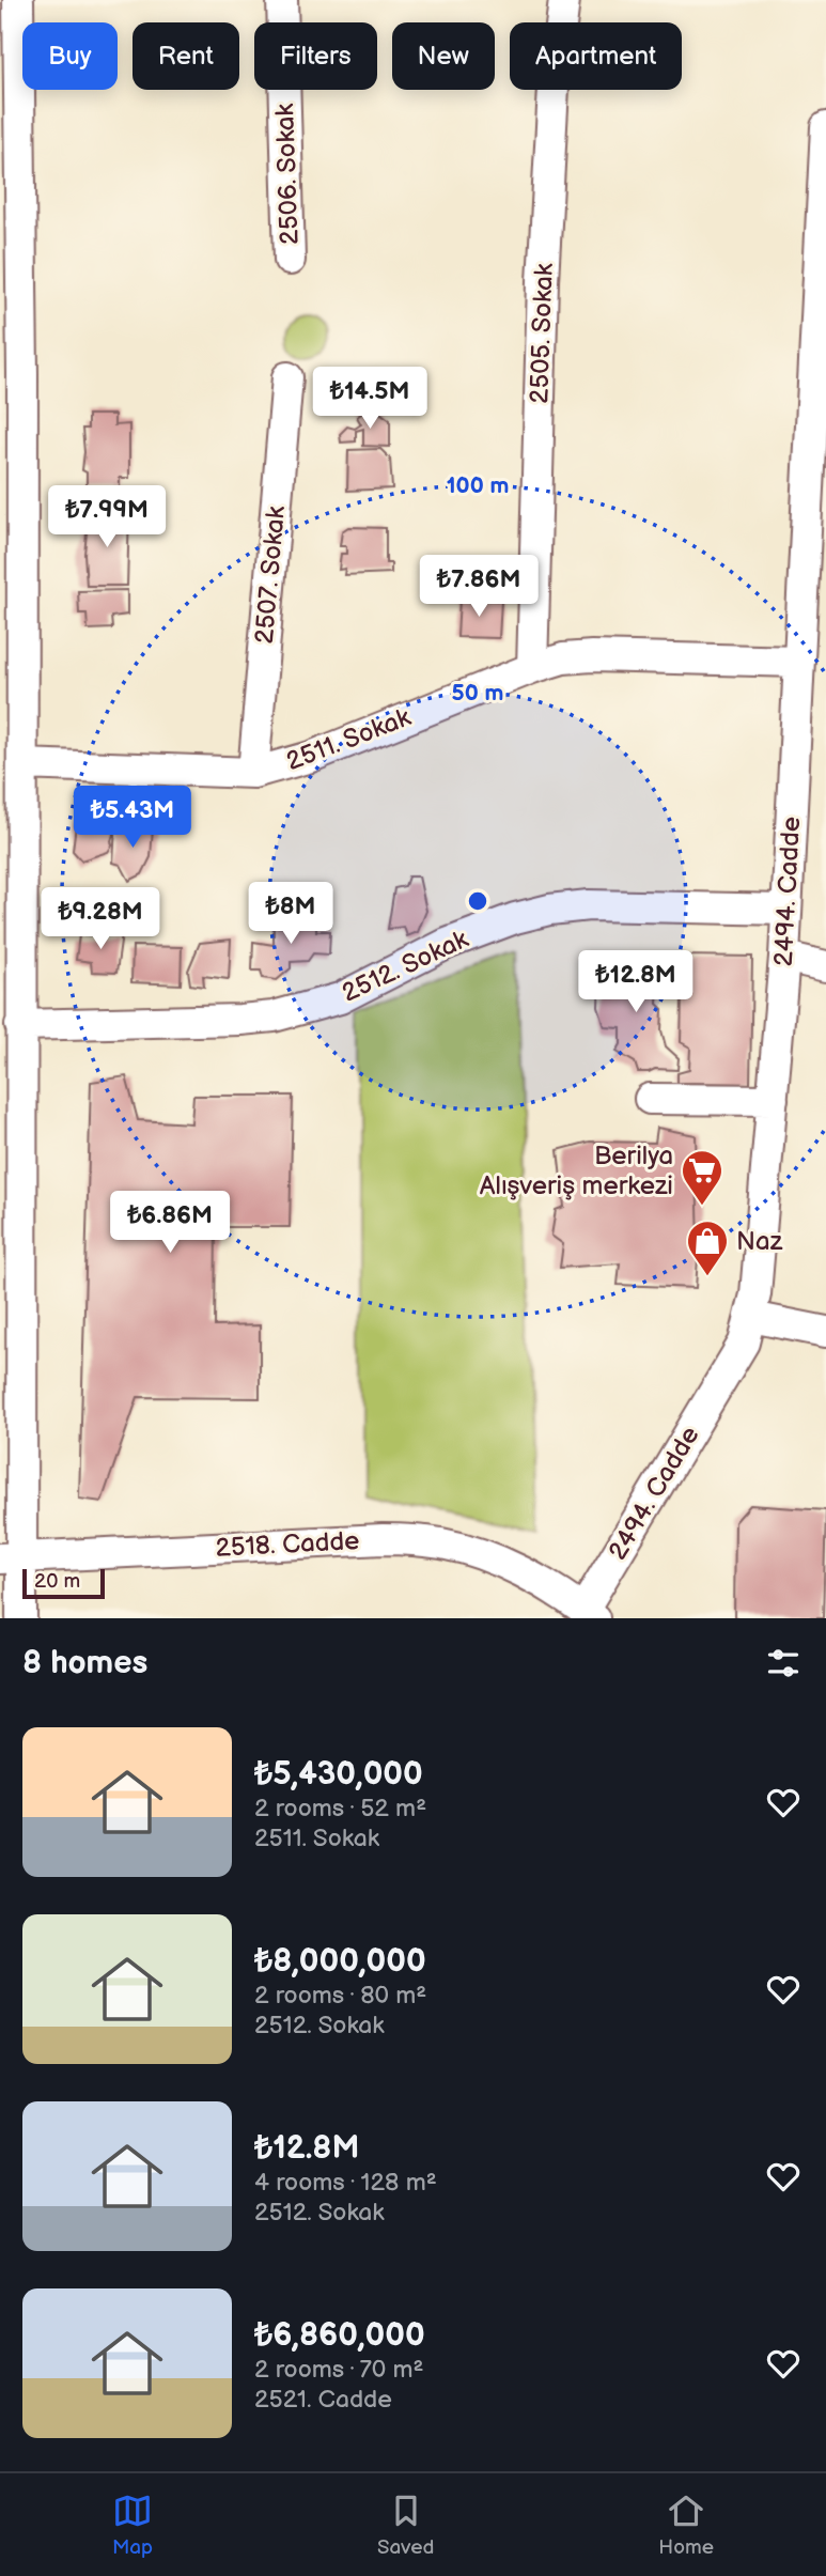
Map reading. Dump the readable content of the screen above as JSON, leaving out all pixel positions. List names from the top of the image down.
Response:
{
  "streets": {
    "street": [
      "2506. Sokak",
      "2505. Sokak",
      "2507. Sokak",
      "2511. Sokak",
      "2494. Cadde",
      "2512. Sokak",
      "2518. Cadde"
    ]
  },
  "crossings": [
    ["2505. Sokak", "2511. Sokak"],
    ["2507. Sokak", "2511. Sokak"],
    ["2511. Sokak", "2494. Cadde"],
    ["2494. Cadde", "2512. Sokak"],
    ["2494. Cadde", "2518. Cadde"]
  ],
  "places": {
    "supermarket": ["Berilya Alışveriş merkezi"],
    "shop": ["Naz"]
  },
  "scale_bar": "20 m",
  "page": {
    "chip": [
      "Buy",
      "Rent",
      "Filters",
      "New",
      "Apartment"
    ],
    "price": [
      "₺14.5M",
      "₺7.99M",
      "₺7.86M",
      "₺5.43M",
      "₺8M",
      "₺9.28M",
      "₺12.8M",
      "₺6.86M"
    ],
    "scale": "20 m",
    "heading": "8 homes",
    "list": [
      {
        "name": "₺5,430,000",
        "note": "2 rooms · 52 m² · 2511. Sokak"
      },
      {
        "name": "₺8,000,000",
        "note": "2 rooms · 80 m² · 2512. Sokak"
      },
      {
        "name": "₺12.8M",
        "note": "4 rooms · 128 m² · 2512. Sokak"
      },
      {
        "name": "₺6,860,000",
        "note": "2 rooms · 70 m² · 2521. Cadde"
      }
    ],
    "tabs": ["Map", "Saved", "Home"]
  },
  "rings": ["100 m", "50 m"]
}
